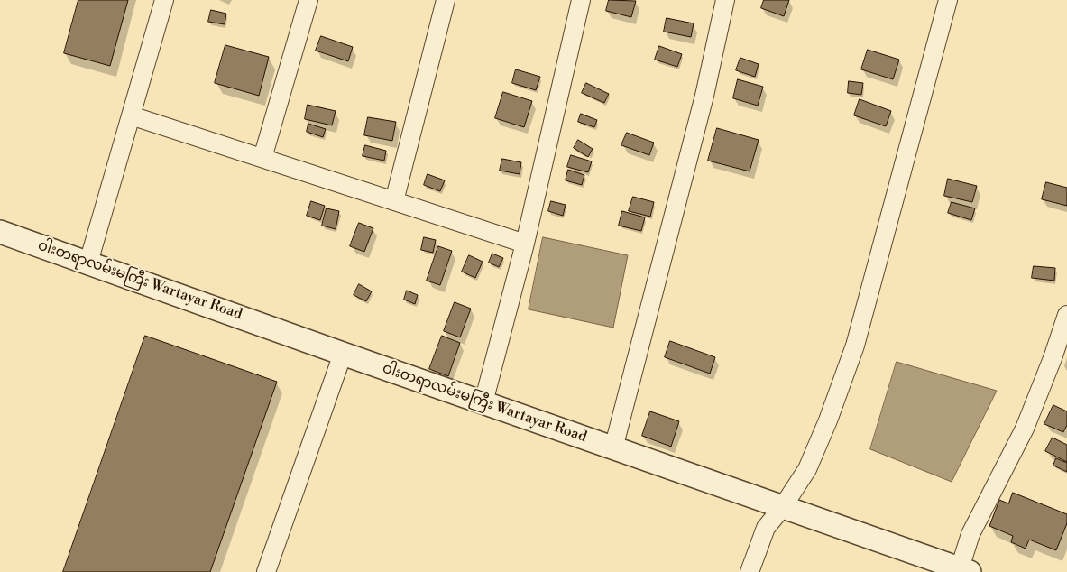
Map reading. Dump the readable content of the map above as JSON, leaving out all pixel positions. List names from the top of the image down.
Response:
{
  "streets": {
    "street": ["ဝါးတရာလမ်းမကြီး Wartayar Road"]
  }
}
